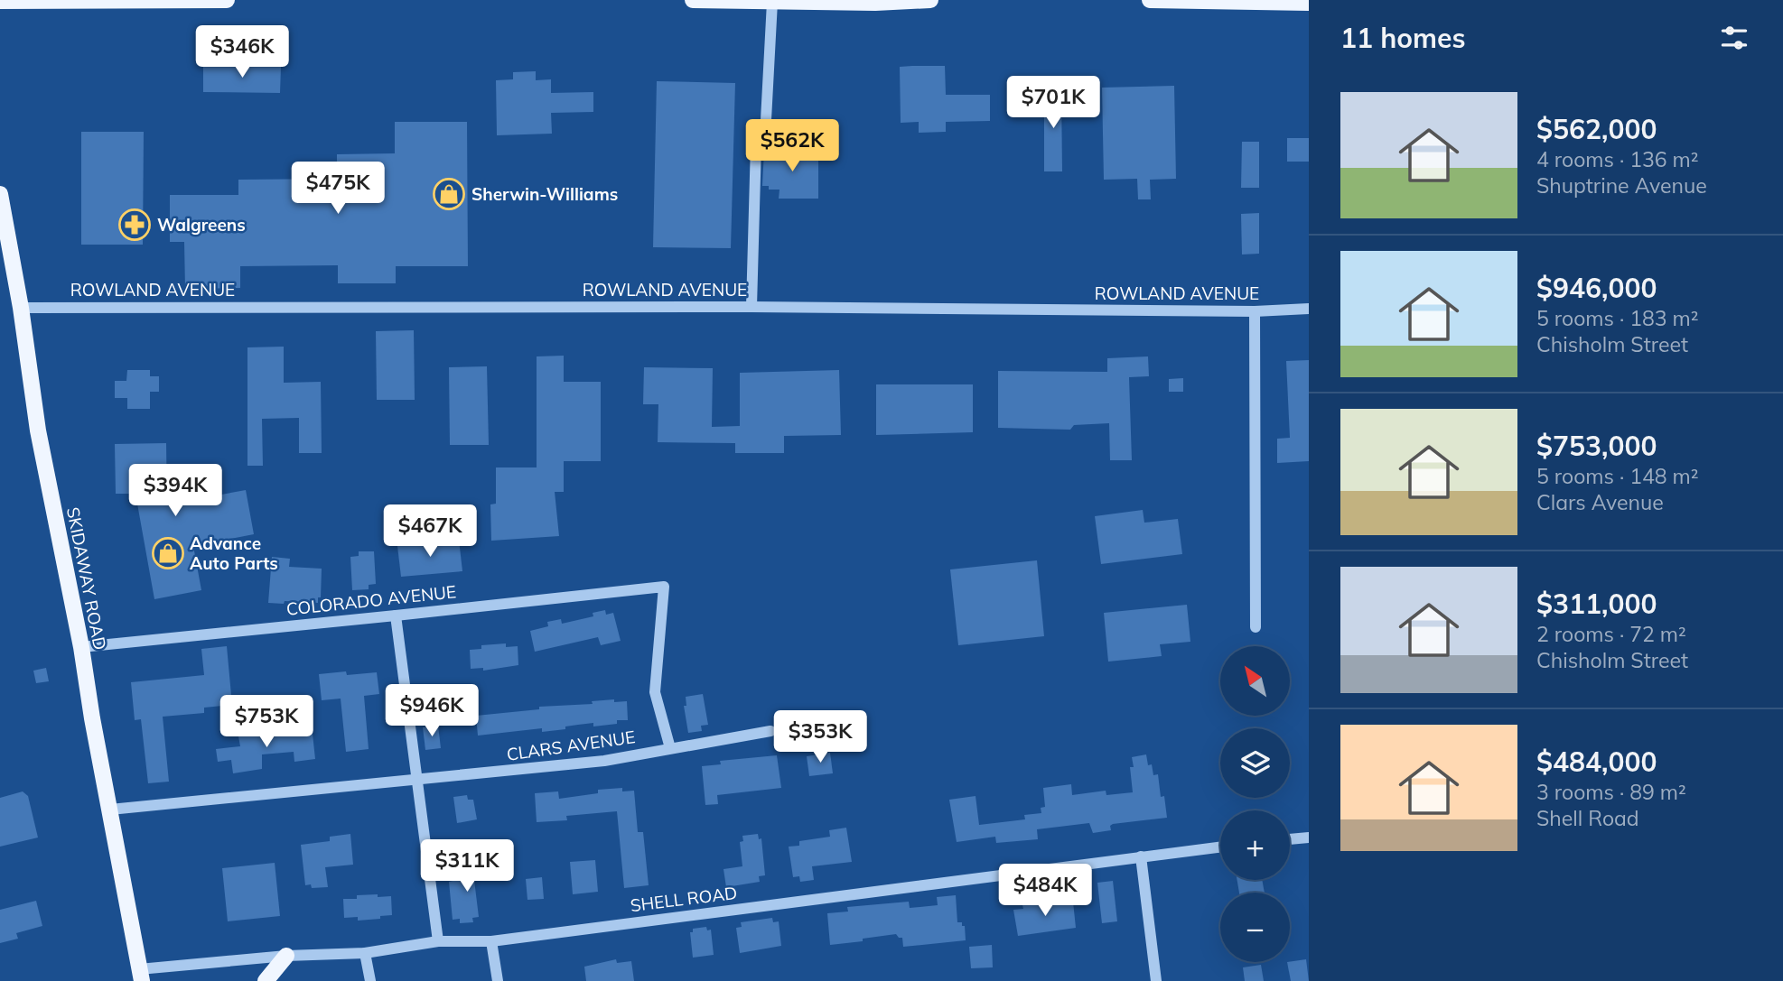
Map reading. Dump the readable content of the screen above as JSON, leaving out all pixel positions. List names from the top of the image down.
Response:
{
  "streets": {
    "main road": ["SKIDAWAY ROAD"],
    "street": [
      "ROWLAND AVENUE",
      "COLORADO AVENUE",
      "CLARS AVENUE",
      "SHELL ROAD"
    ]
  },
  "crossings": [
    ["ROWLAND AVENUE", "SKIDAWAY ROAD"],
    ["SKIDAWAY ROAD", "COLORADO AVENUE"],
    ["SKIDAWAY ROAD", "CLARS AVENUE"],
    ["SKIDAWAY ROAD", "SHELL ROAD"],
    ["COLORADO AVENUE", "CLARS AVENUE"]
  ],
  "places": {
    "shop": ["Sherwin-Williams", "Advance Auto Parts"],
    "pharmacy": ["Walgreens"]
  },
  "north": "top left",
  "page": {
    "heading": "11 homes",
    "price": [
      "$346K",
      "$701K",
      "$562K",
      "$475K",
      "$394K",
      "$467K",
      "$946K",
      "$753K",
      "$353K",
      "$311K",
      "$484K"
    ],
    "list": [
      {
        "name": "$562,000",
        "note": "4 rooms · 136 m² · Shuptrine Avenue"
      },
      {
        "name": "$946,000",
        "note": "5 rooms · 183 m² · Chisholm Street"
      },
      {
        "name": "$753,000",
        "note": "5 rooms · 148 m² · Clars Avenue"
      },
      {
        "name": "$311,000",
        "note": "2 rooms · 72 m² · Chisholm Street"
      },
      {
        "name": "$484,000",
        "note": "3 rooms · 89 m² · Shell Road"
      }
    ],
    "map_buttons": ["+", "−"]
  }
}
